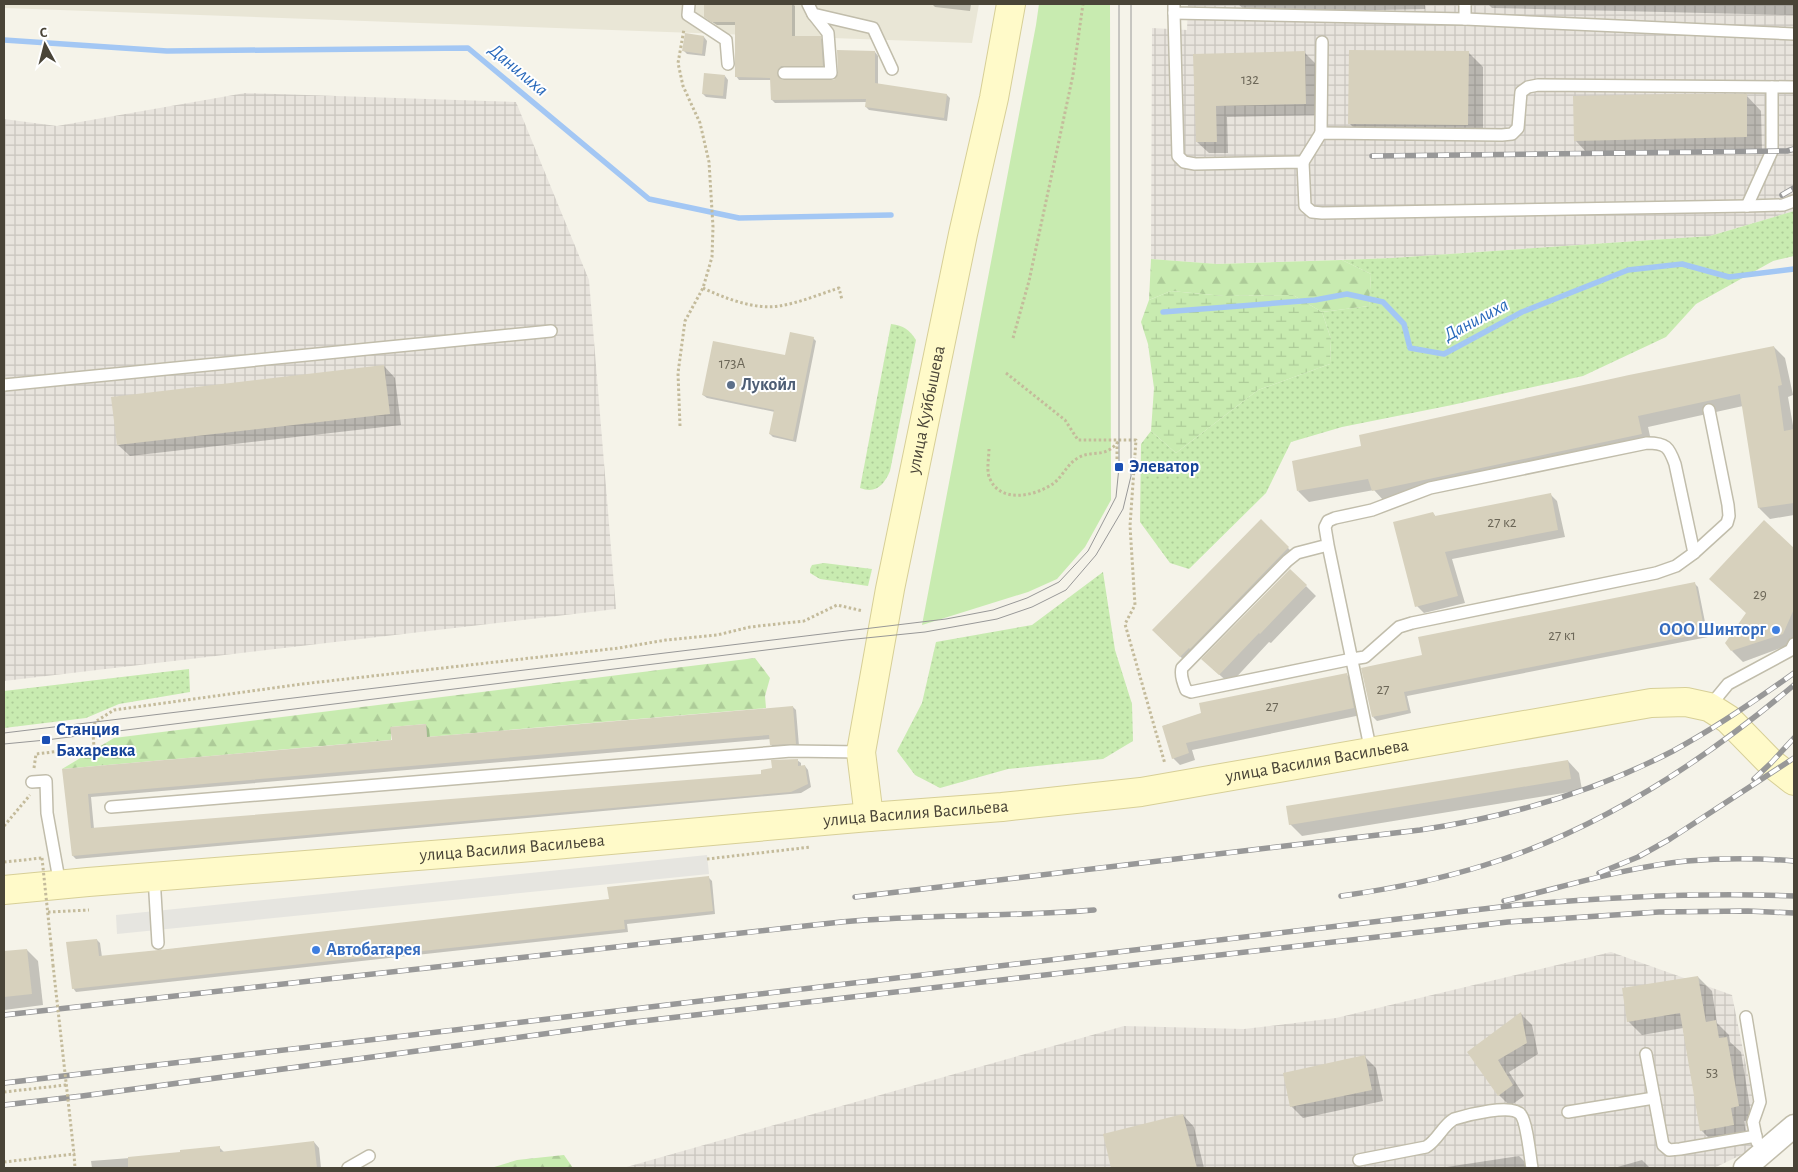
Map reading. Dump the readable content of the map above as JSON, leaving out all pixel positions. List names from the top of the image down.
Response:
{
  "streets": {
    "main road": ["улица Куйбышева", "улица Василия Васильева"]
  },
  "crossings": [
    ["улица Куйбышева", "улица Василия Васильева"]
  ],
  "water": ["Данилиха"],
  "places": {
    "other": ["Лукойл", "ООО Шинторг", "Автобатарея"],
    "transit": ["Элеватор", "Станция Бахаревка"]
  },
  "house_numbers": [
    "132",
    "173А",
    "27 к2",
    "29",
    "27 к1",
    "27",
    "27",
    "53"
  ],
  "north": "top"
}
